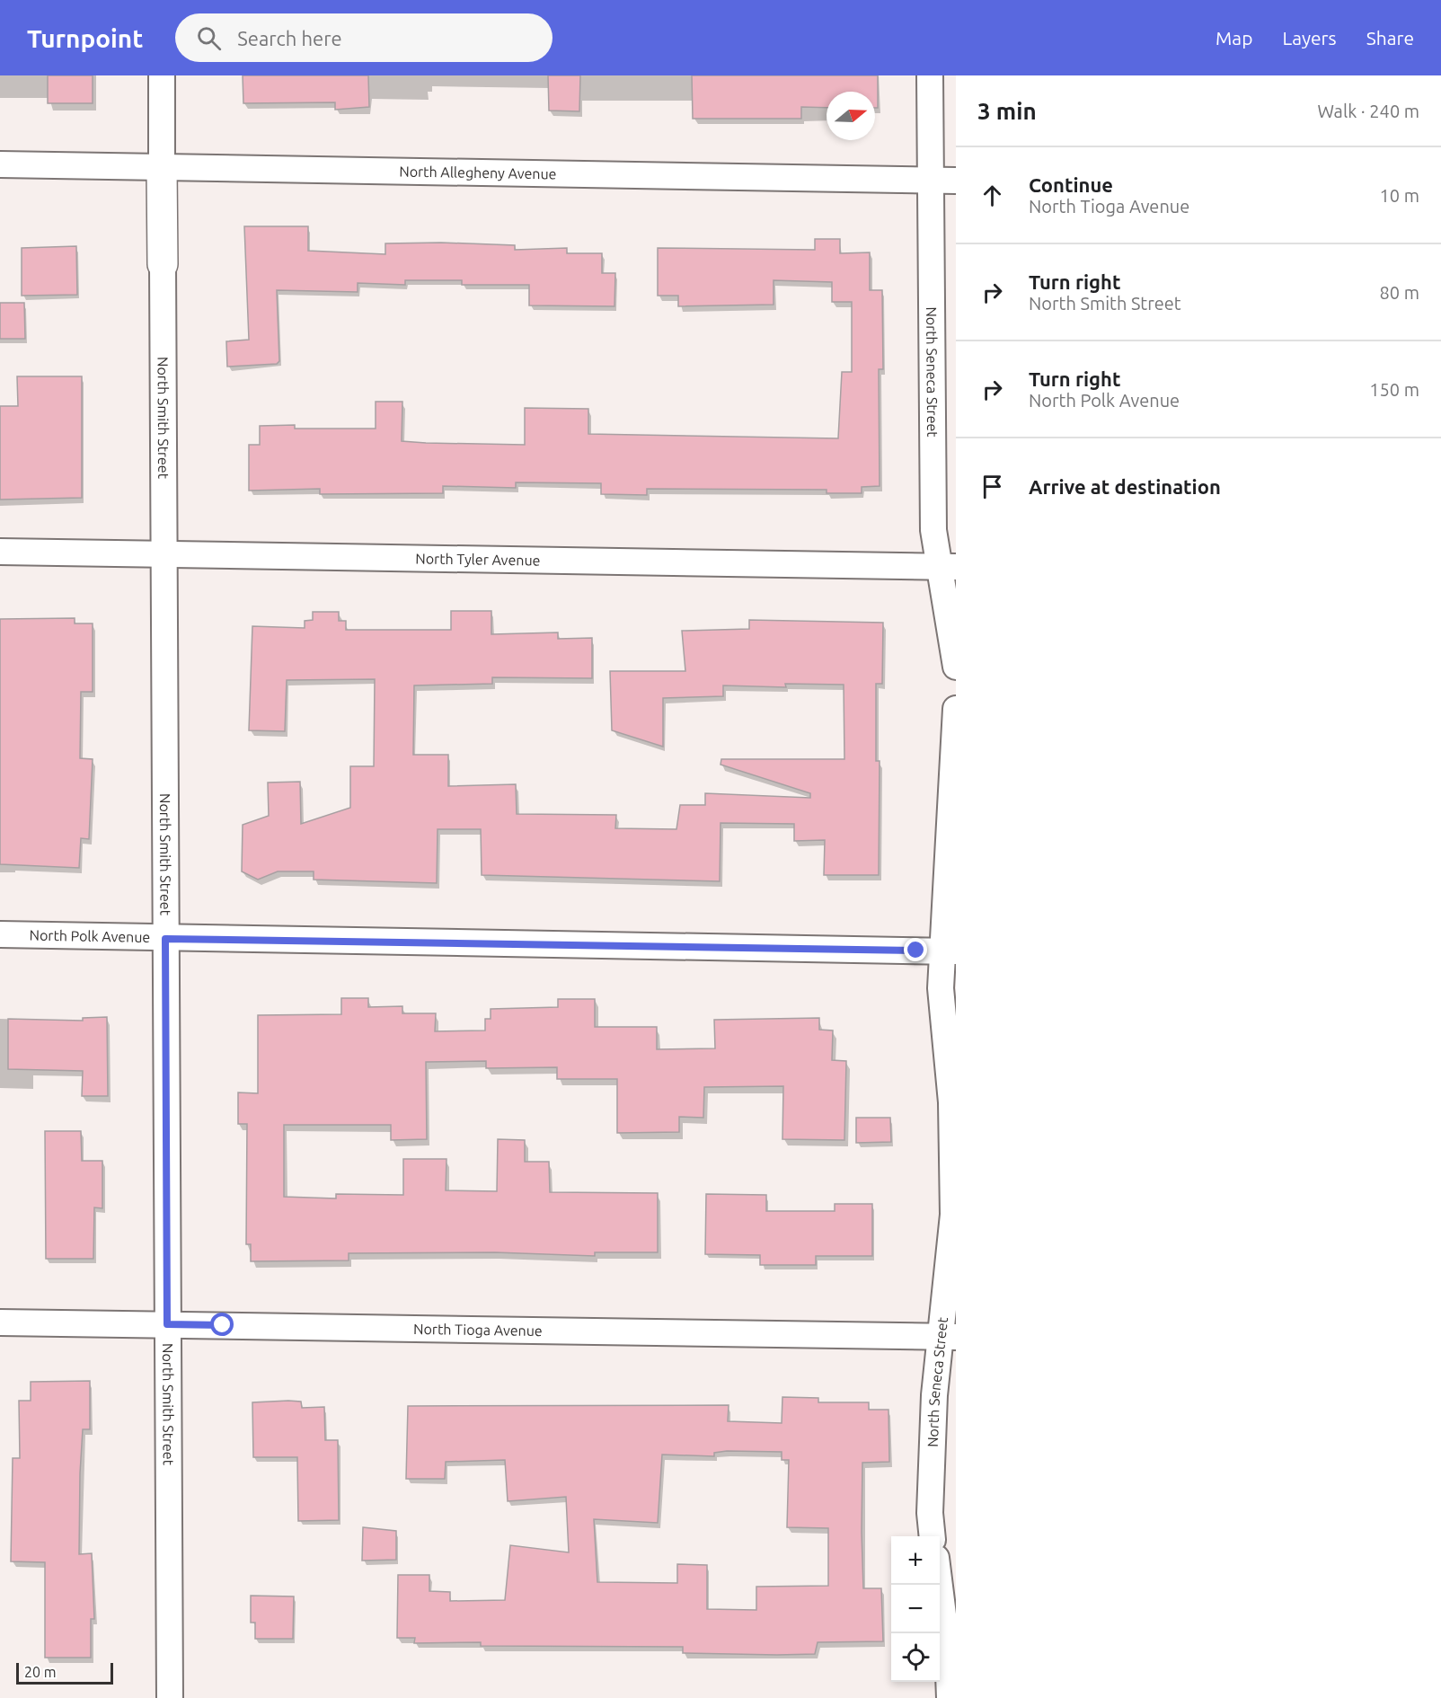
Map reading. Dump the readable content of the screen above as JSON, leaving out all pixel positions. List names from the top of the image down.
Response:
{
  "streets": {
    "street": [
      "North Allegheny Avenue",
      "North Seneca Street",
      "North Smith Street",
      "North Tyler Avenue",
      "North Polk Avenue",
      "North Tioga Avenue"
    ]
  },
  "crossings": [
    ["North Allegheny Avenue", "North Seneca Street"],
    ["North Allegheny Avenue", "North Smith Street"],
    ["North Seneca Street", "North Tyler Avenue"],
    ["North Seneca Street", "North Polk Avenue"],
    ["North Seneca Street", "North Tioga Avenue"],
    ["North Smith Street", "North Tyler Avenue"],
    ["North Smith Street", "North Polk Avenue"],
    ["North Smith Street", "North Tioga Avenue"]
  ],
  "scale_bar": "20 m",
  "north": "right",
  "page": {
    "header": "Turnpoint",
    "search": "Search here",
    "nav": ["Map", "Layers", "Share"],
    "heading": ["3 min", "Walk · 240 m"],
    "list": [
      ["Continue", "North Tioga Avenue", "10 m"],
      ["Turn right", "North Smith Street", "80 m"],
      ["Turn right", "North Polk Avenue", "150 m"],
      "Arrive at destination"
    ],
    "map_buttons": ["+", "−"],
    "scale": "20 m"
  }
}
